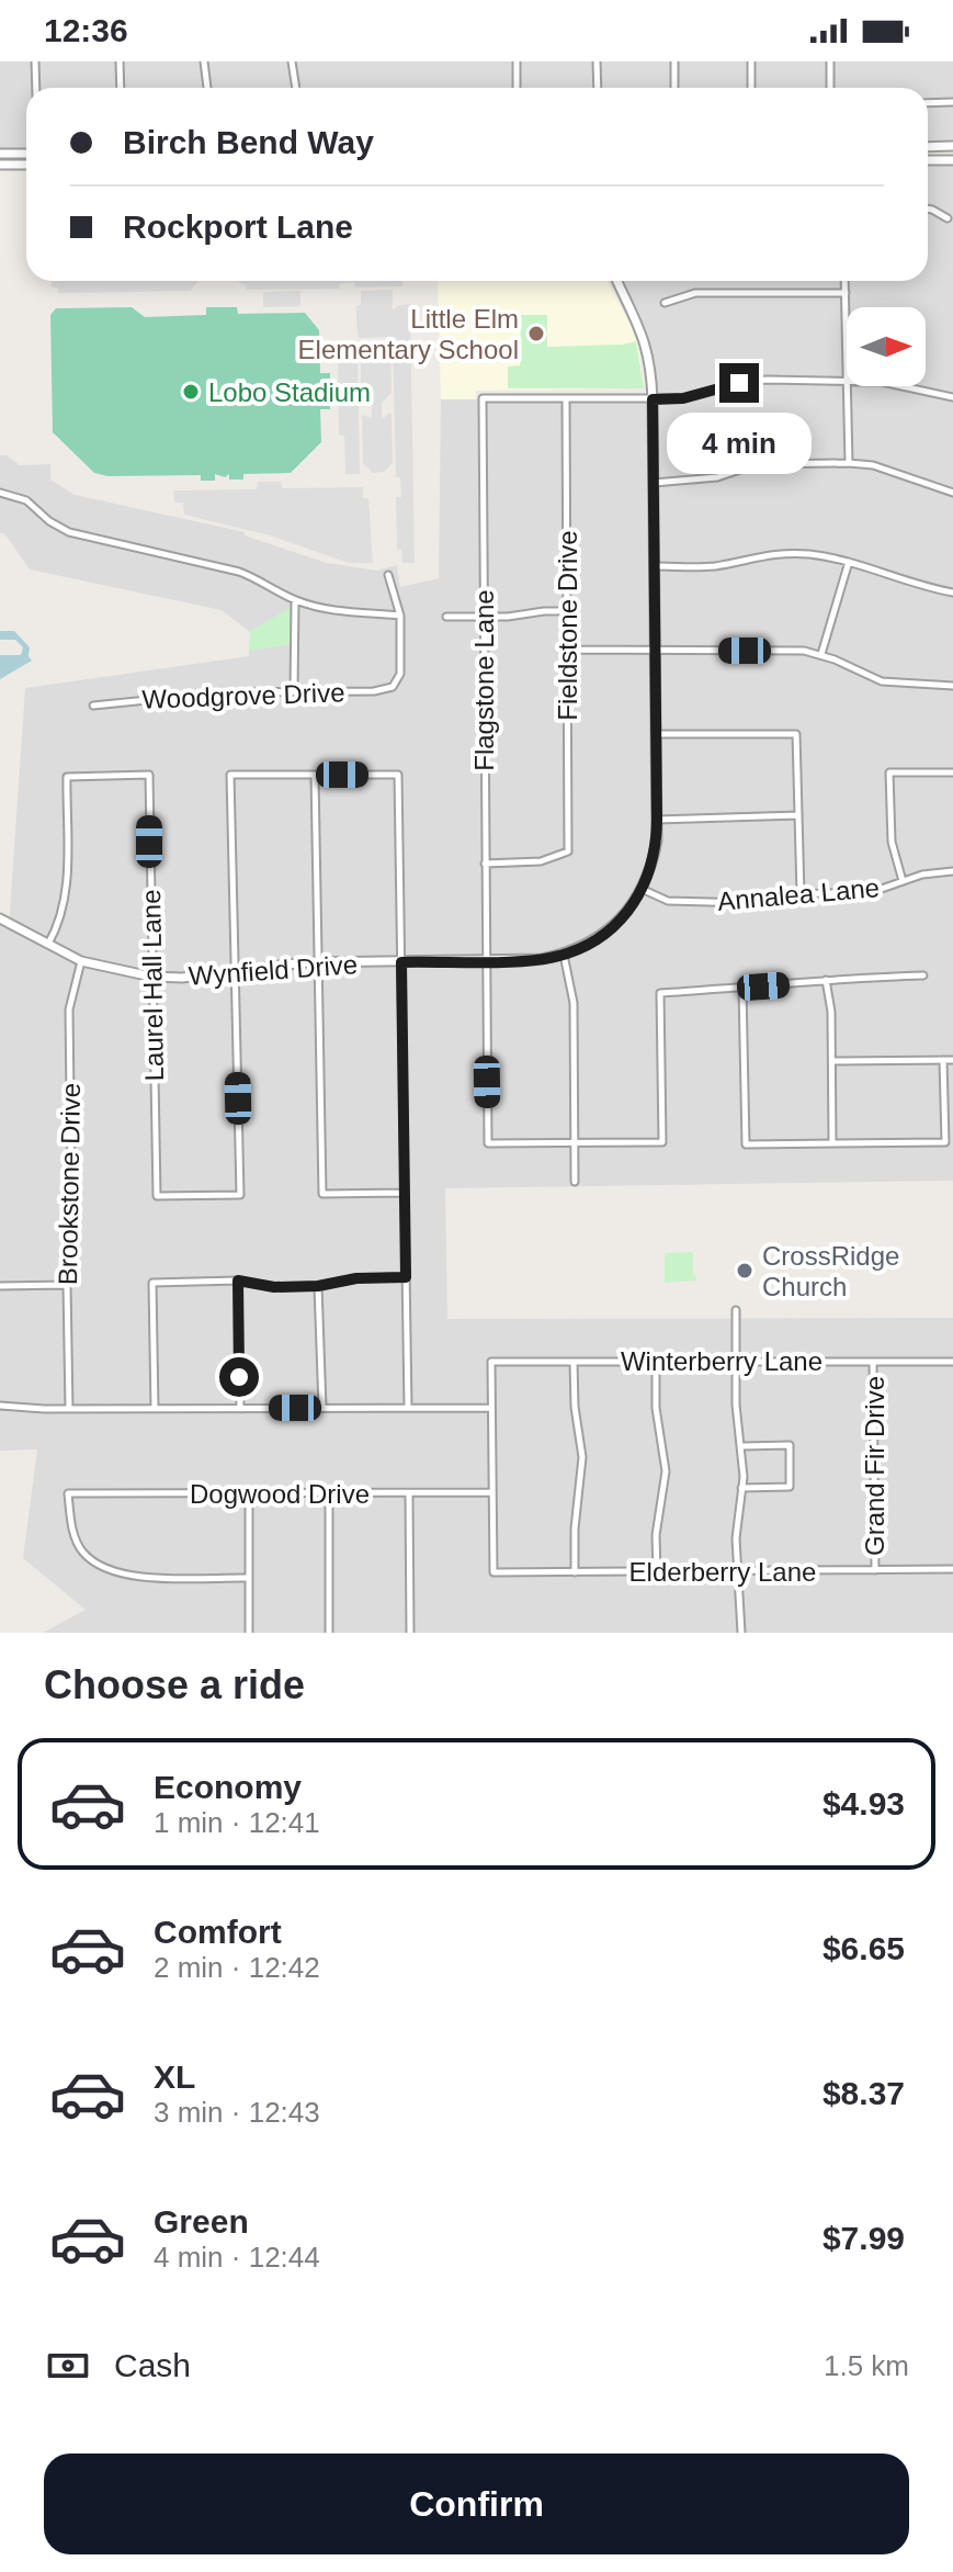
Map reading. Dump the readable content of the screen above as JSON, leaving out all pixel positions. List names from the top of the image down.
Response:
{
  "streets": {
    "street": [
      "Fieldstone Drive",
      "Flagstone Lane",
      "Woodgrove Drive",
      "Annalea Lane",
      "Wynfield Drive",
      "Laurel Hall Lane",
      "Brookstone Drive",
      "Winterberry Lane",
      "Grand Fir Drive",
      "Dogwood Drive",
      "Elderberry Lane"
    ]
  },
  "crossings": [
    ["Fieldstone Drive", "Flagstone Lane"],
    ["Flagstone Lane", "Wynfield Drive"],
    ["Annalea Lane", "Wynfield Drive"],
    ["Wynfield Drive", "Laurel Hall Lane"],
    ["Wynfield Drive", "Brookstone Drive"],
    ["Winterberry Lane", "Grand Fir Drive"],
    ["Grand Fir Drive", "Elderberry Lane"],
    ["Dogwood Drive", "Elderberry Lane"]
  ],
  "places": ["Little Elm Elementary School", "Lobo Stadium", "CrossRidge Church"],
  "north": "right",
  "page": {
    "status": "12:36",
    "banner": ["Birch Bend Way", "Rockport Lane"],
    "bubble": "4 min",
    "heading": "Choose a ride",
    "list": [
      {
        "name": "Economy",
        "note": "1 min · 12:41",
        "value": "$4.93"
      },
      {
        "name": "Comfort",
        "note": "2 min · 12:42",
        "value": "$6.65"
      },
      {
        "name": "XL",
        "note": "3 min · 12:43",
        "value": "$8.37"
      },
      {
        "name": "Green",
        "note": "4 min · 12:44",
        "value": "$7.99"
      }
    ],
    "pay": ["Cash", "1.5 km"],
    "buttons": "Confirm"
  }
}
